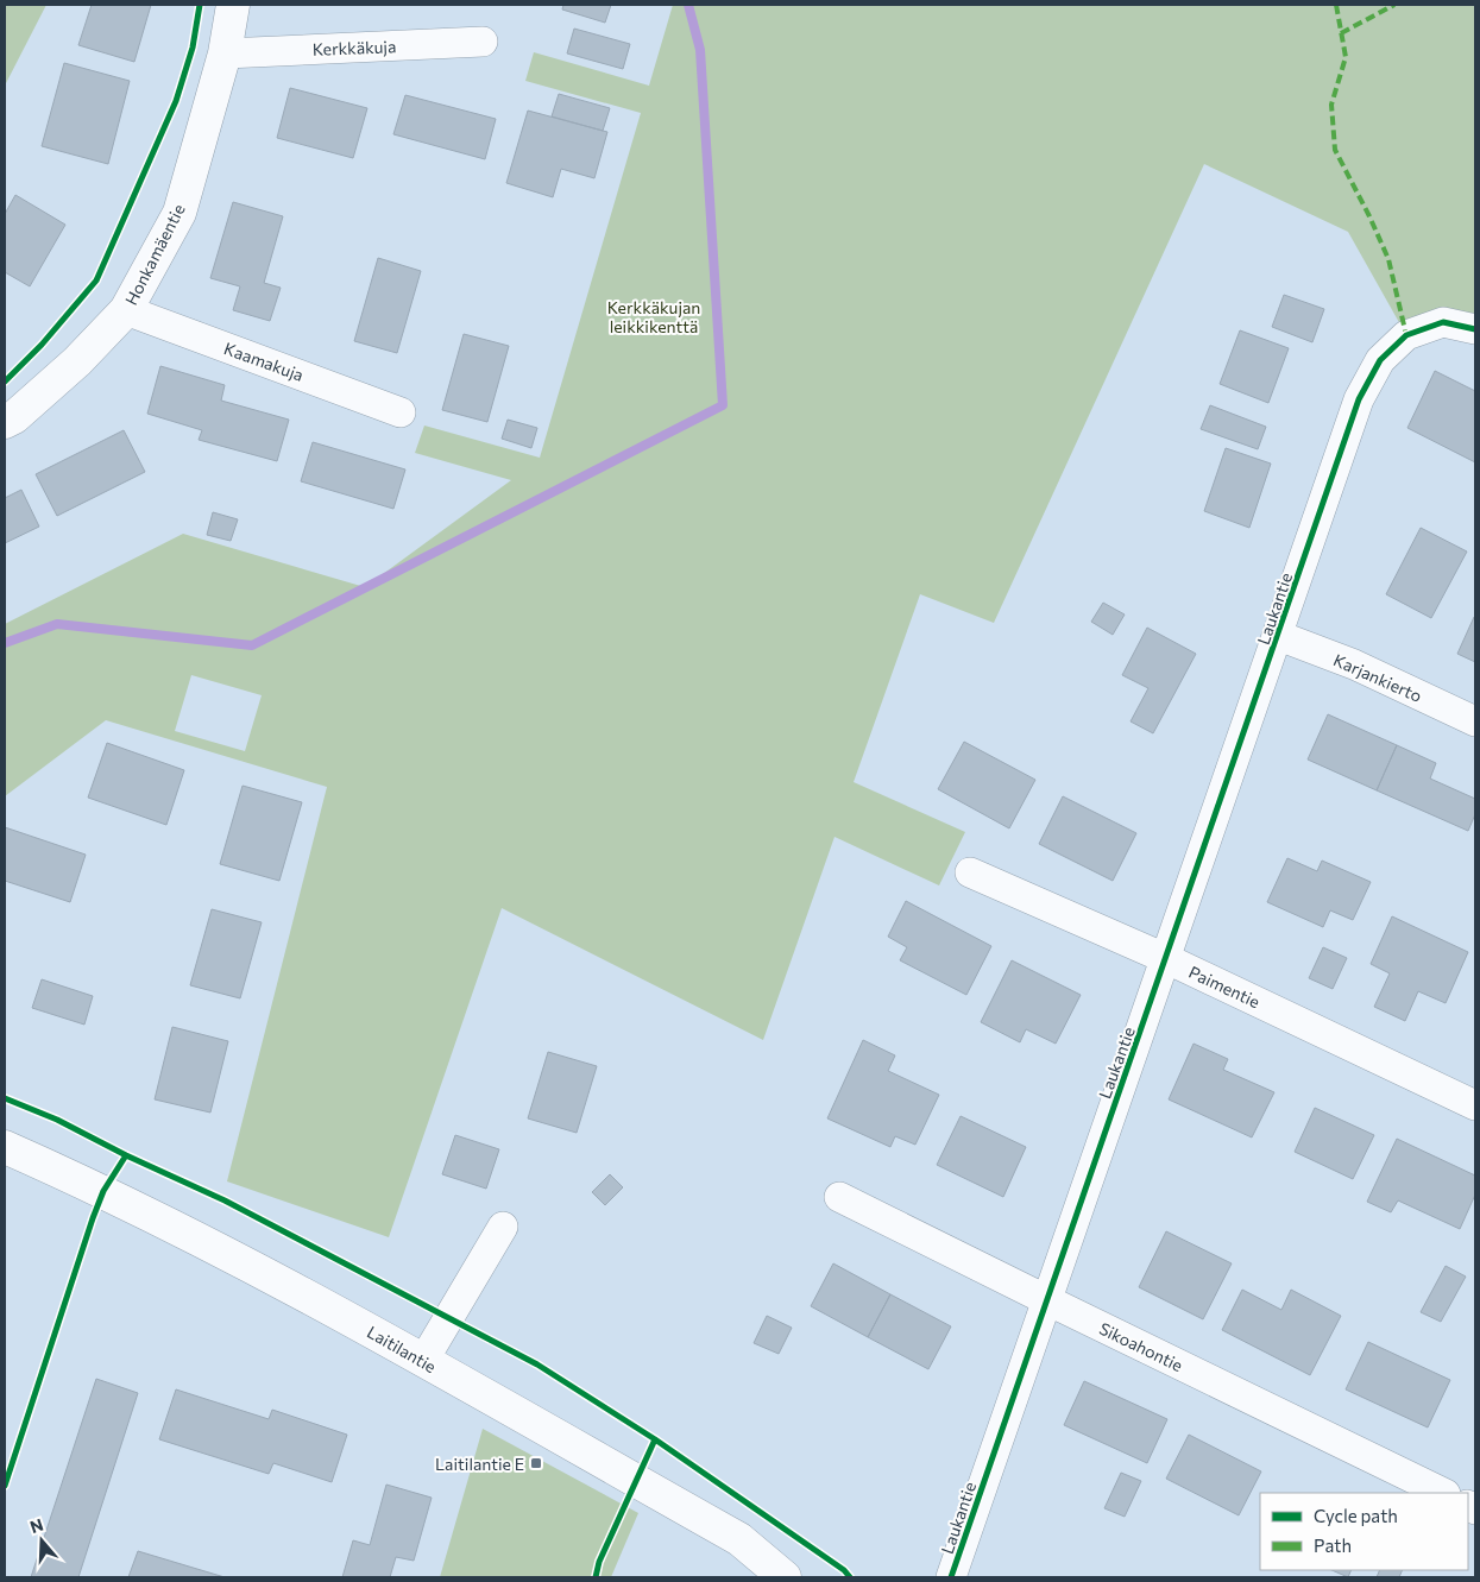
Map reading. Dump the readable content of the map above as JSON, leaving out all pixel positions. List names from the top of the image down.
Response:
{
  "streets": {
    "street": [
      "Kerkkäkuja",
      "Honkamäentie",
      "Kaamakuja",
      "Laukantie",
      "Karjankierto",
      "Paimentie",
      "Sikoahontie",
      "Laitilantie"
    ]
  },
  "crossings": [
    ["Kerkkäkuja", "Honkamäentie"],
    ["Honkamäentie", "Kaamakuja"],
    ["Laukantie", "Karjankierto"],
    ["Laukantie", "Paimentie"],
    ["Laukantie", "Sikoahontie"]
  ],
  "parks": ["Kerkkäkujan leikkikenttä"],
  "places": {
    "transit": ["Laitilantie E"]
  },
  "legend": ["Cycle path", "Path"],
  "north": "top"
}
